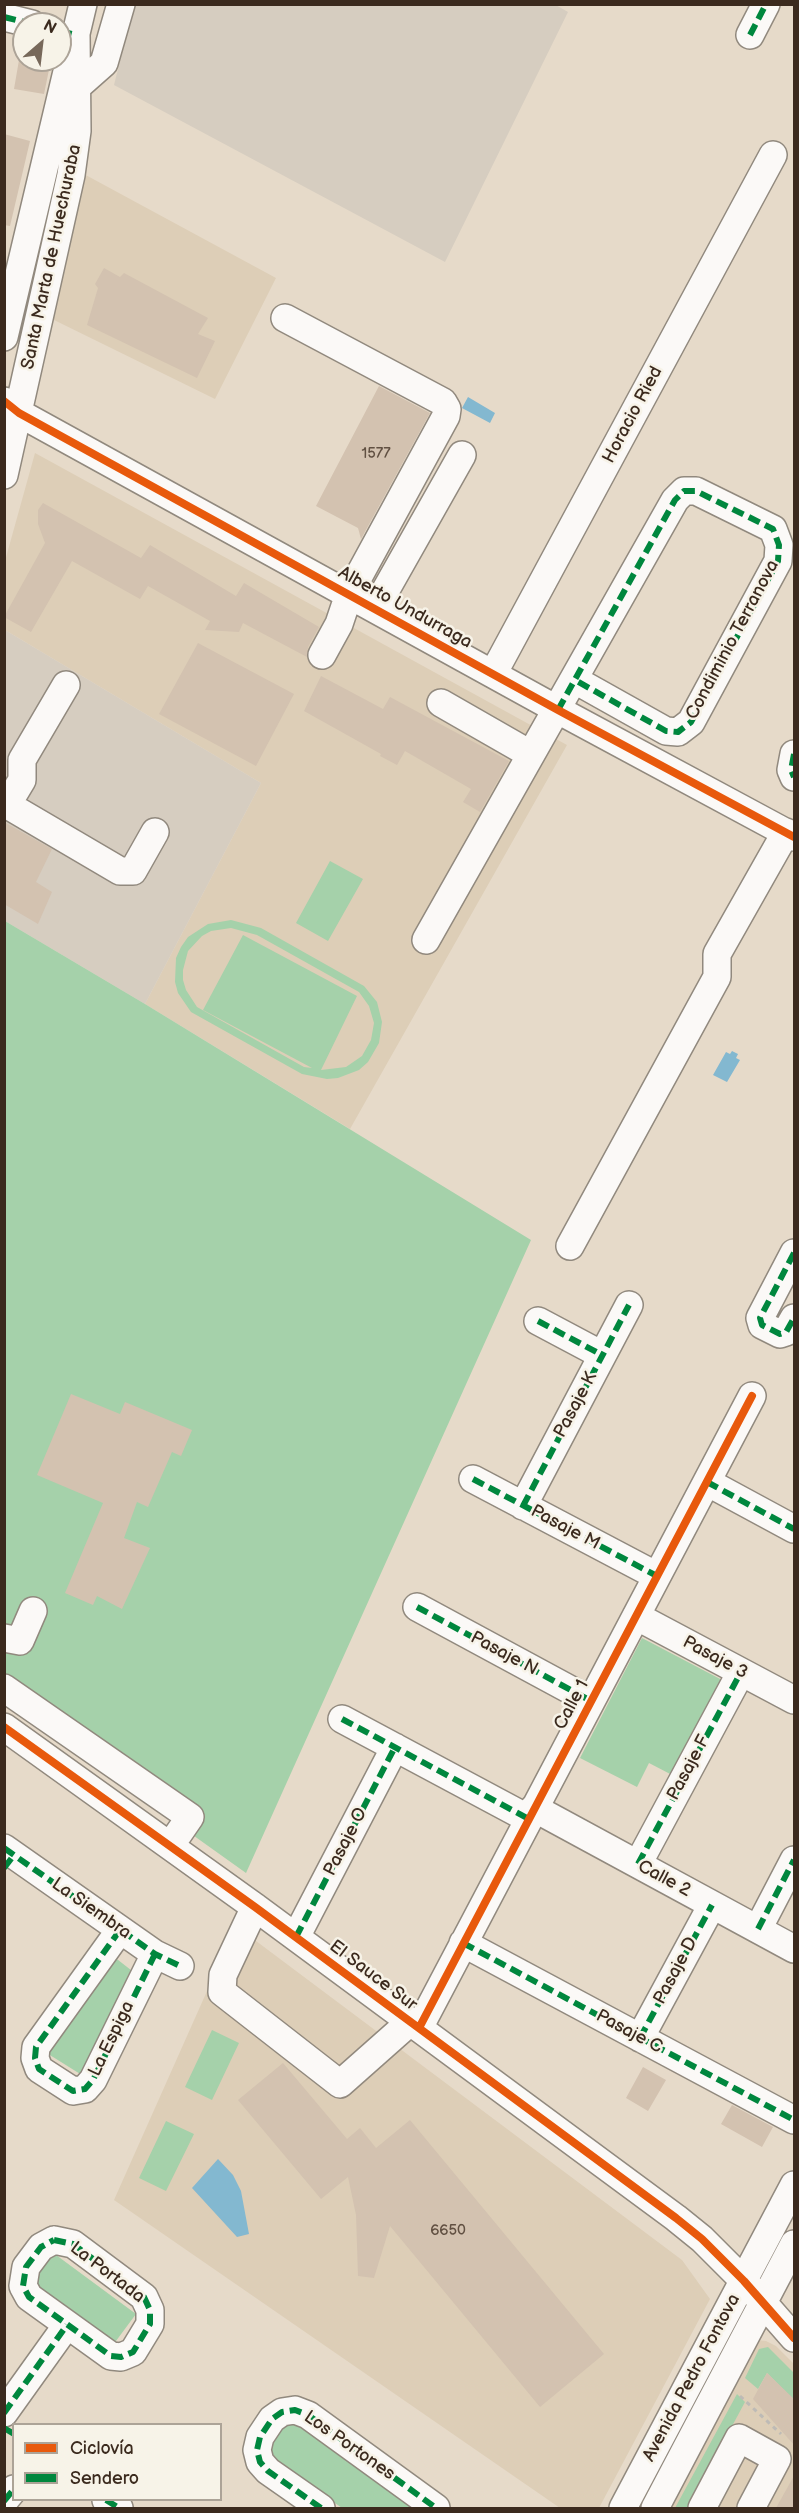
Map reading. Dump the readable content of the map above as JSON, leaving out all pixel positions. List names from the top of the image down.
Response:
{
  "streets": {
    "street": [
      "Santa Marta de Huechuraba",
      "Horacio Ried",
      "Alberto Undurraga",
      "Condiminio Terranova",
      "Pasaje K",
      "Pasaje M",
      "Pasaje N",
      "Pasaje 3",
      "Calle 1",
      "Pasaje F",
      "Pasaje O",
      "Calle 2",
      "La Siembra",
      "Pasaje D",
      "El Sauce Sur",
      "Pasaje C",
      "La Espiga",
      "La Portada",
      "Avenida Pedro Fontova",
      "Los Portones"
    ]
  },
  "crossings": [
    ["Santa Marta de Huechuraba", "Alberto Undurraga"],
    ["Horacio Ried", "Alberto Undurraga"],
    ["Alberto Undurraga", "Condiminio Terranova"],
    ["Pasaje K", "Pasaje M"],
    ["Pasaje M", "Calle 1"],
    ["Pasaje N", "Calle 1"],
    ["Pasaje 3", "Calle 1"],
    ["Pasaje 3", "Pasaje F"],
    ["Calle 1", "Calle 2"],
    ["Calle 1", "El Sauce Sur"],
    ["Calle 1", "Pasaje C"],
    ["Pasaje F", "Calle 2"],
    ["Pasaje O", "El Sauce Sur"],
    ["Calle 2", "Pasaje D"],
    ["La Siembra", "La Espiga"],
    ["Pasaje D", "Pasaje C"],
    ["El Sauce Sur", "Avenida Pedro Fontova"]
  ],
  "house_numbers": ["1577", "6650"],
  "legend": ["Ciclovía", "Sendero"],
  "north": "top right"
}
